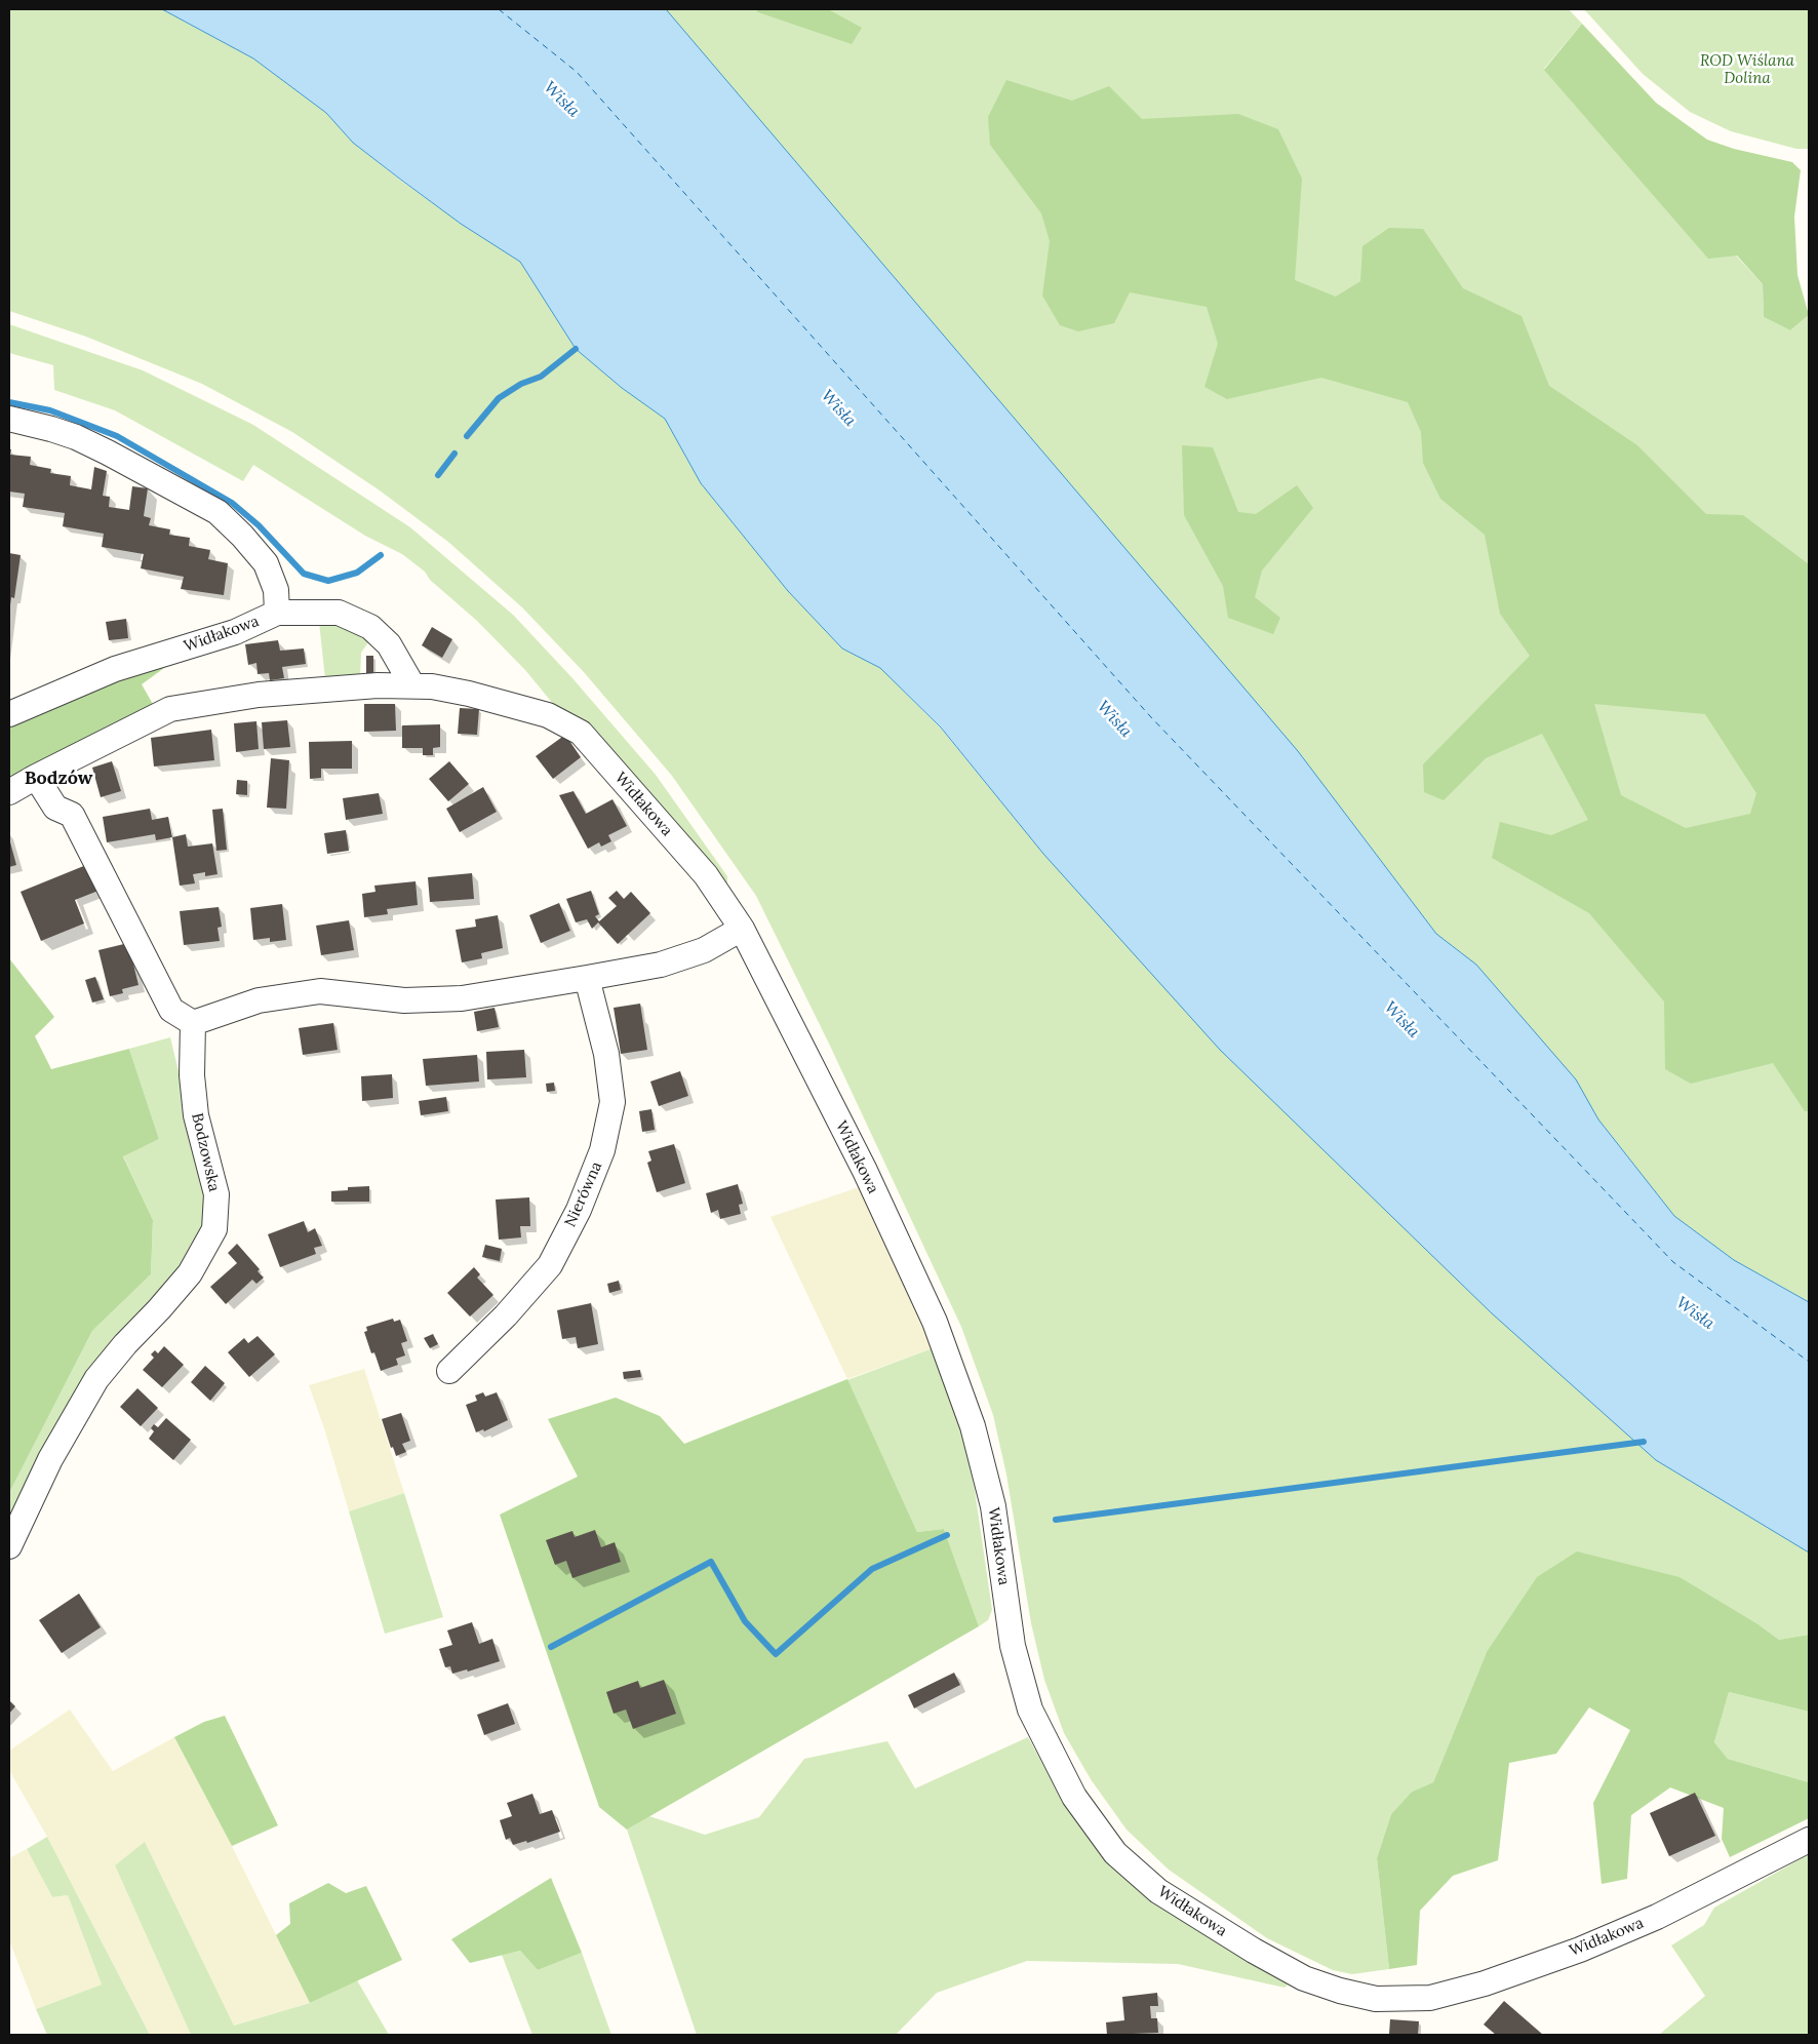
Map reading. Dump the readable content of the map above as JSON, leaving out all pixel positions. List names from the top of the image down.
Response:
{
  "streets": {
    "street": ["Widłakowa", "Bodzowska", "Nierówna"]
  },
  "districts": ["Bodzów"],
  "water": ["Wisła"],
  "parks": ["ROD Wiślana Dolina"]
}
